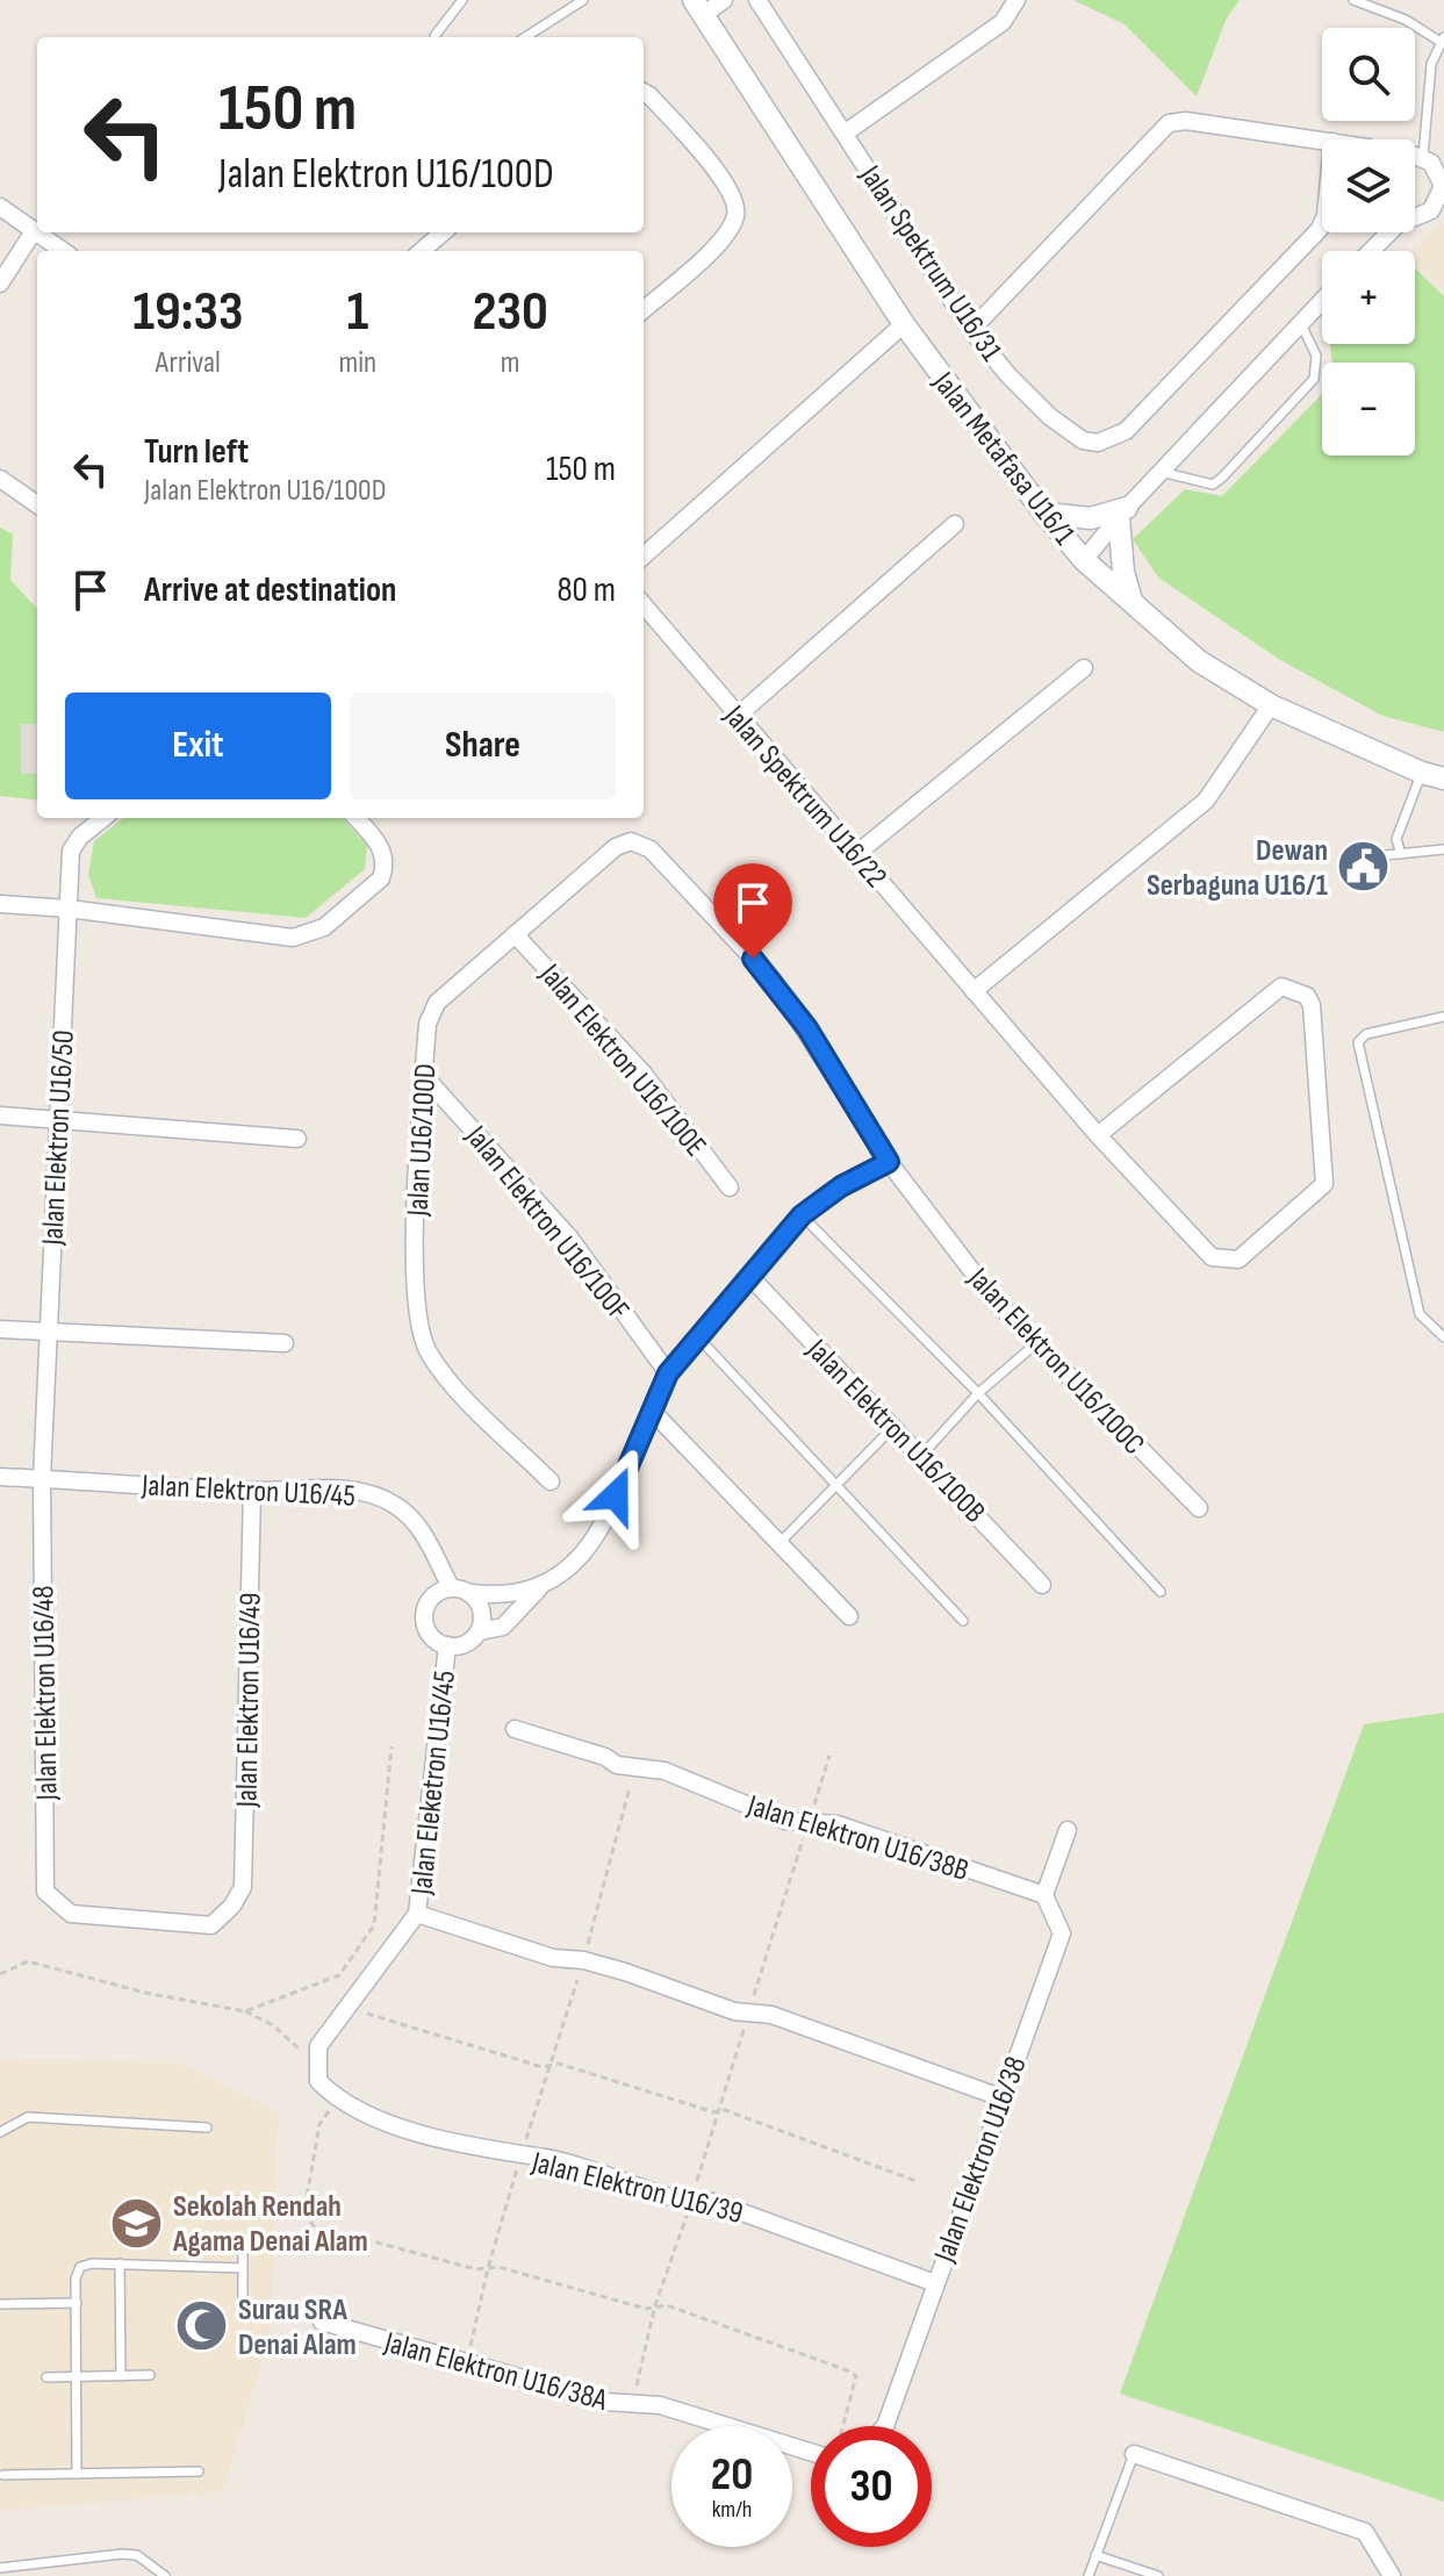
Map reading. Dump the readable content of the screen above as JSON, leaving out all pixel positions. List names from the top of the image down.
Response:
{
  "streets": {
    "street": [
      "Jalan Spektrum U16/31",
      "Jalan Metafasa U16/1",
      "Jalan Spektrum U16/22",
      "Jalan Elektron U16/100E",
      "Jalan Elektron U16/50",
      "Jalan U16/100D",
      "Jalan Elektron U16/100F",
      "Jalan Elektron U16/100C",
      "Jalan Elektron U16/100B",
      "Jalan Elektron U16/45",
      "Jalan Elektron U16/48",
      "Jalan Elektron U16/49",
      "Jalan Eleketron U16/45",
      "Jalan Elektron U16/38B",
      "Jalan Elektron U16/38",
      "Jalan Elektron U16/39",
      "Jalan Elektron U16/38A"
    ]
  },
  "crossings": [
    ["Jalan Elektron U16/100E", "Jalan U16/100D"],
    ["Jalan Elektron U16/50", "Jalan Elektron U16/45"],
    ["Jalan Elektron U16/50", "Jalan Elektron U16/48"],
    ["Jalan U16/100D", "Jalan Elektron U16/100F"],
    ["Jalan U16/100D", "Jalan Elektron U16/100C"],
    ["Jalan Elektron U16/45", "Jalan Elektron U16/48"],
    ["Jalan Elektron U16/45", "Jalan Elektron U16/49"],
    ["Jalan Elektron U16/45", "Jalan Eleketron U16/45"],
    ["Jalan Elektron U16/48", "Jalan Elektron U16/49"],
    ["Jalan Elektron U16/38B", "Jalan Elektron U16/38"],
    ["Jalan Elektron U16/38", "Jalan Elektron U16/39"]
  ],
  "places": {
    "public building": ["Dewan Serbaguna U16/1"],
    "school or university": ["Sekolah Rendah Agama Denai Alam"],
    "mosque": ["Surau SRA Denai Alam"]
  },
  "page": {
    "map_buttons": ["+", "−"],
    "turn": ["150 m", "Jalan Elektron U16/100D"],
    "eta": [
      "19:33",
      "Arrival",
      "1",
      "min",
      "230",
      "m"
    ],
    "list": [
      {
        "name": "Turn left",
        "note": "Jalan Elektron U16/100D",
        "value": "150 m"
      },
      {
        "name": "Arrive at destination",
        "value": "80 m"
      }
    ],
    "buttons": ["Exit", "Share"],
    "speed": "20 km/h",
    "limit": "30"
  }
}
